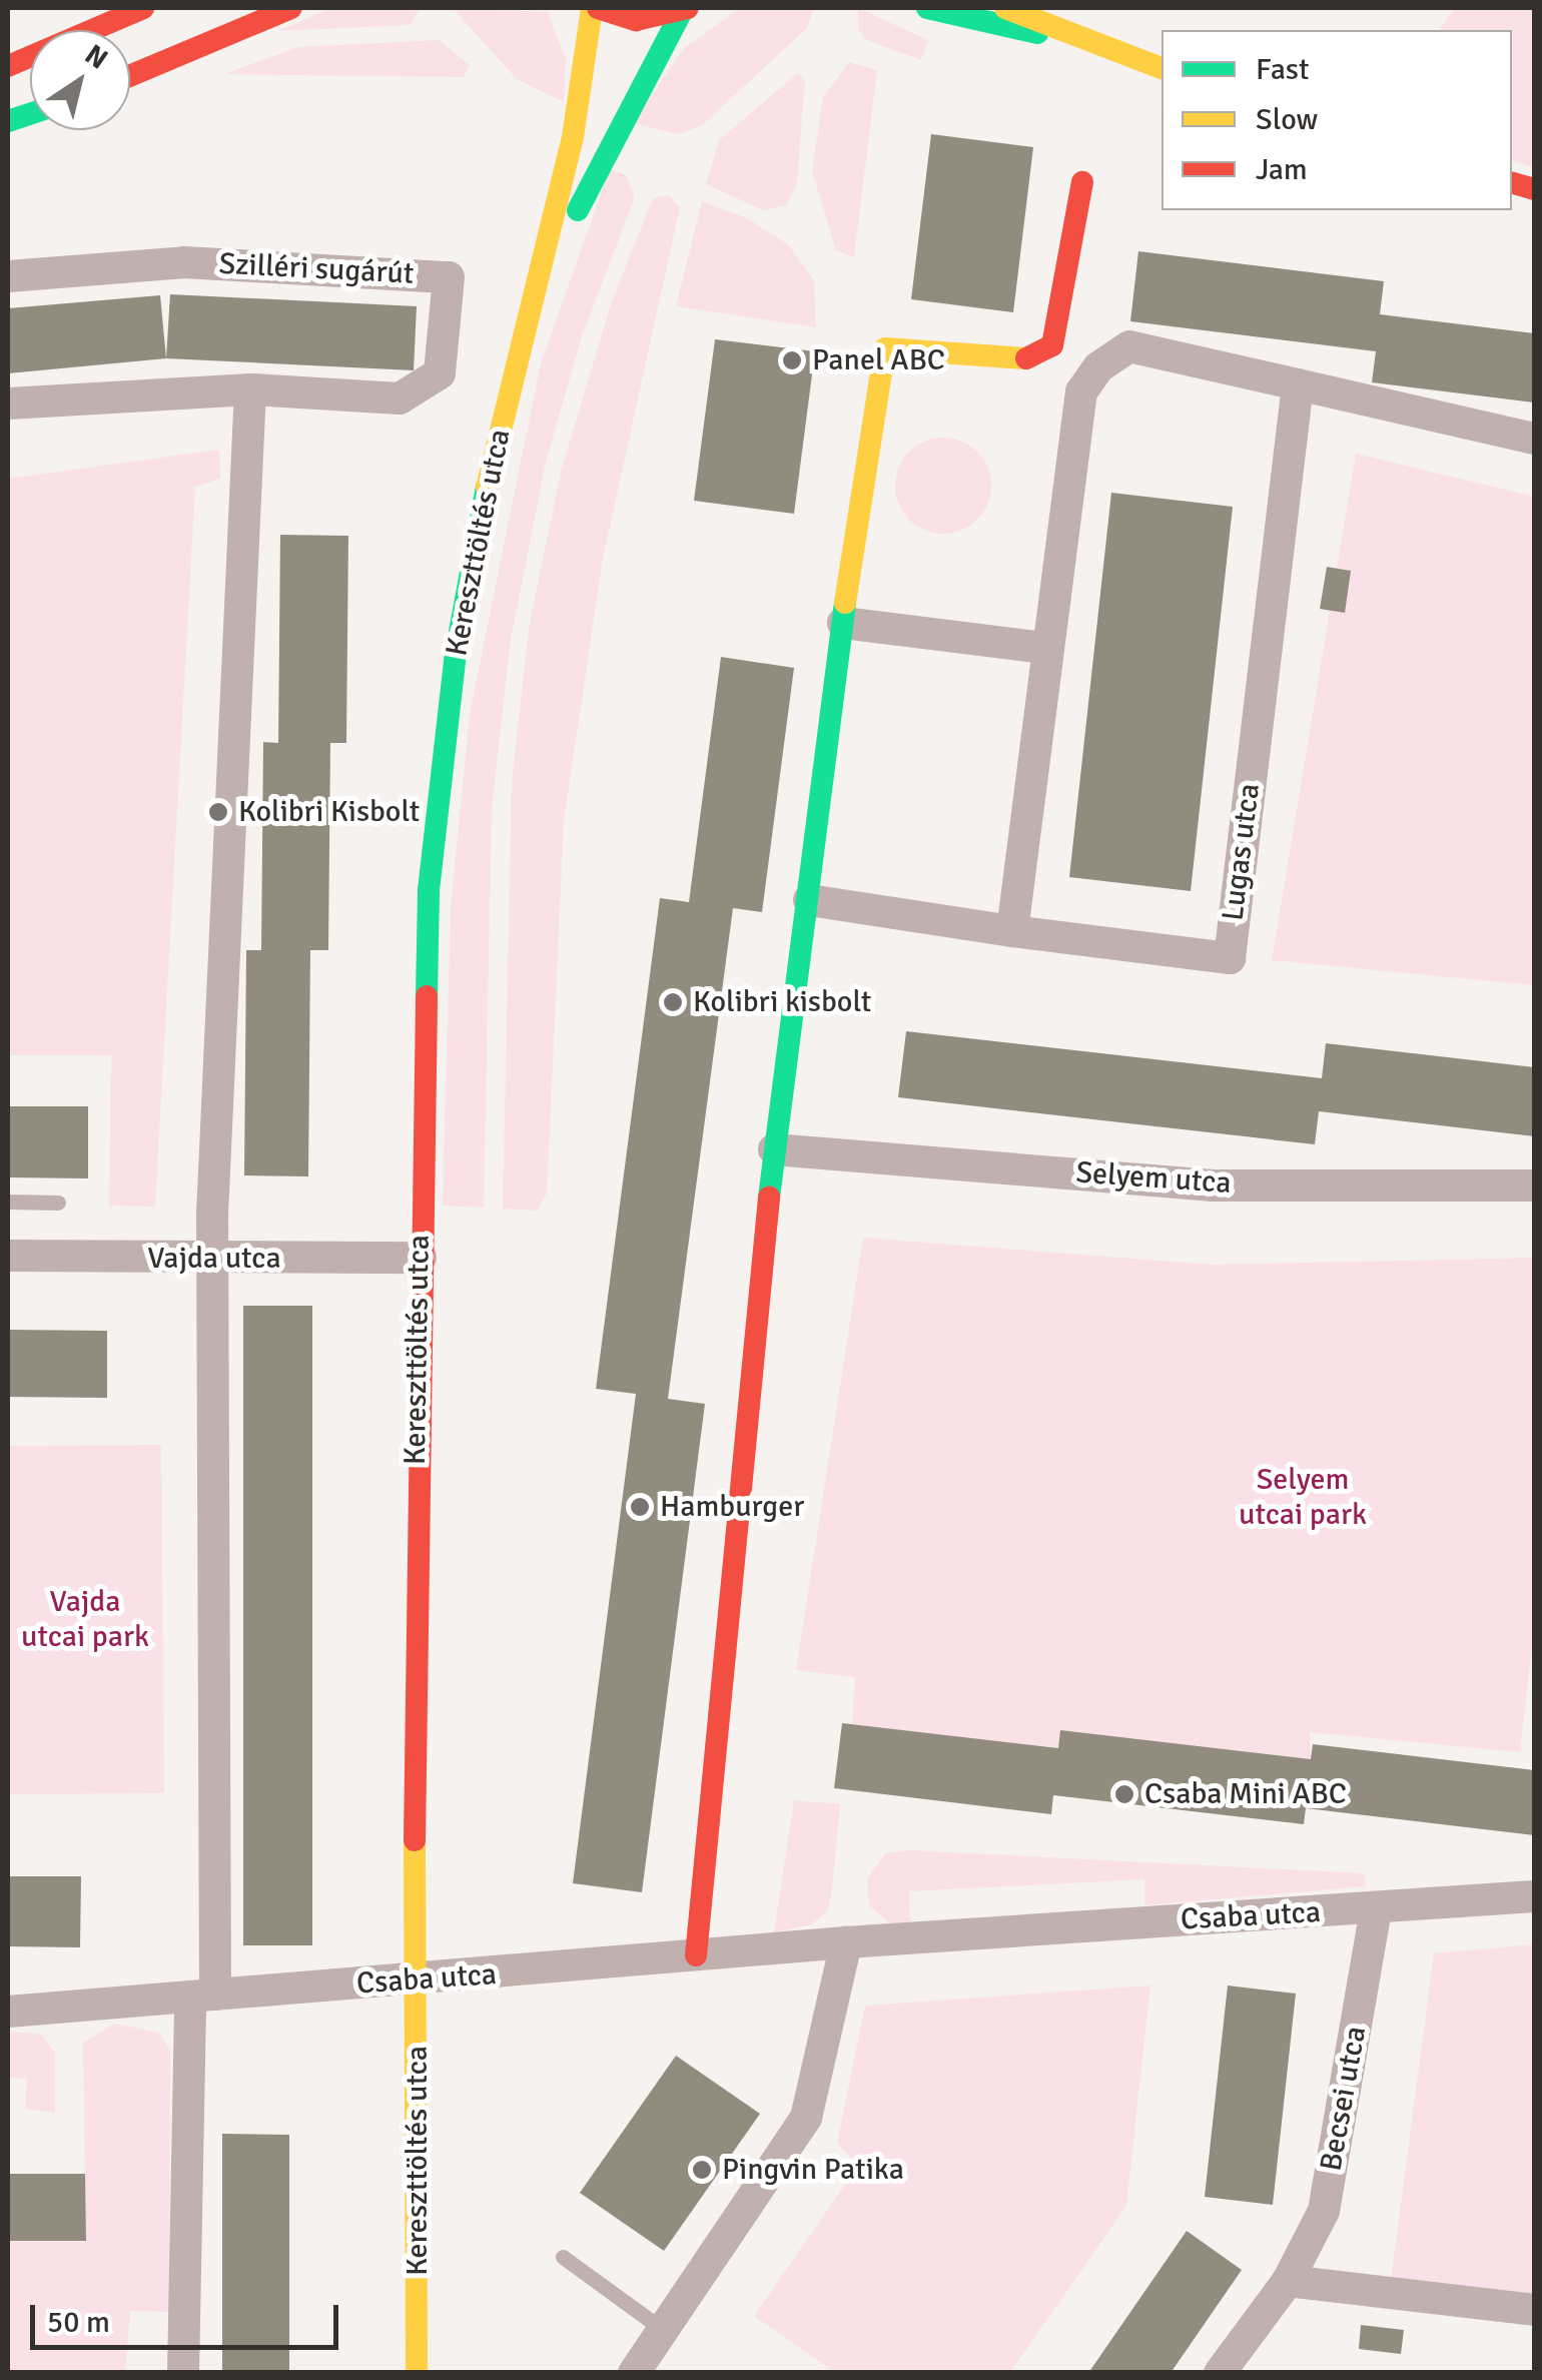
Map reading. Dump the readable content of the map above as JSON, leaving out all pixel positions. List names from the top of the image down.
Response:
{
  "streets": {
    "street": [
      "Szilléri sugárút",
      "Kereszttöltés utca",
      "Lugas utca",
      "Selyem utca",
      "Vajda utca",
      "Csaba utca",
      "Becsei utca"
    ]
  },
  "crossings": [
    ["Kereszttöltés utca", "Vajda utca"],
    ["Kereszttöltés utca", "Csaba utca"],
    ["Csaba utca", "Becsei utca"]
  ],
  "parks": ["Selyem utcai park", "Vajda utcai park"],
  "places": [
    "Panel ABC",
    "Kolibri Kisbolt",
    "Kolibri kisbolt",
    "Hamburger",
    "Csaba Mini ABC",
    "Pingvin Patika"
  ],
  "legend": ["Fast", "Slow", "Jam"],
  "scale_bar": "50 m",
  "north": "top right"
}
